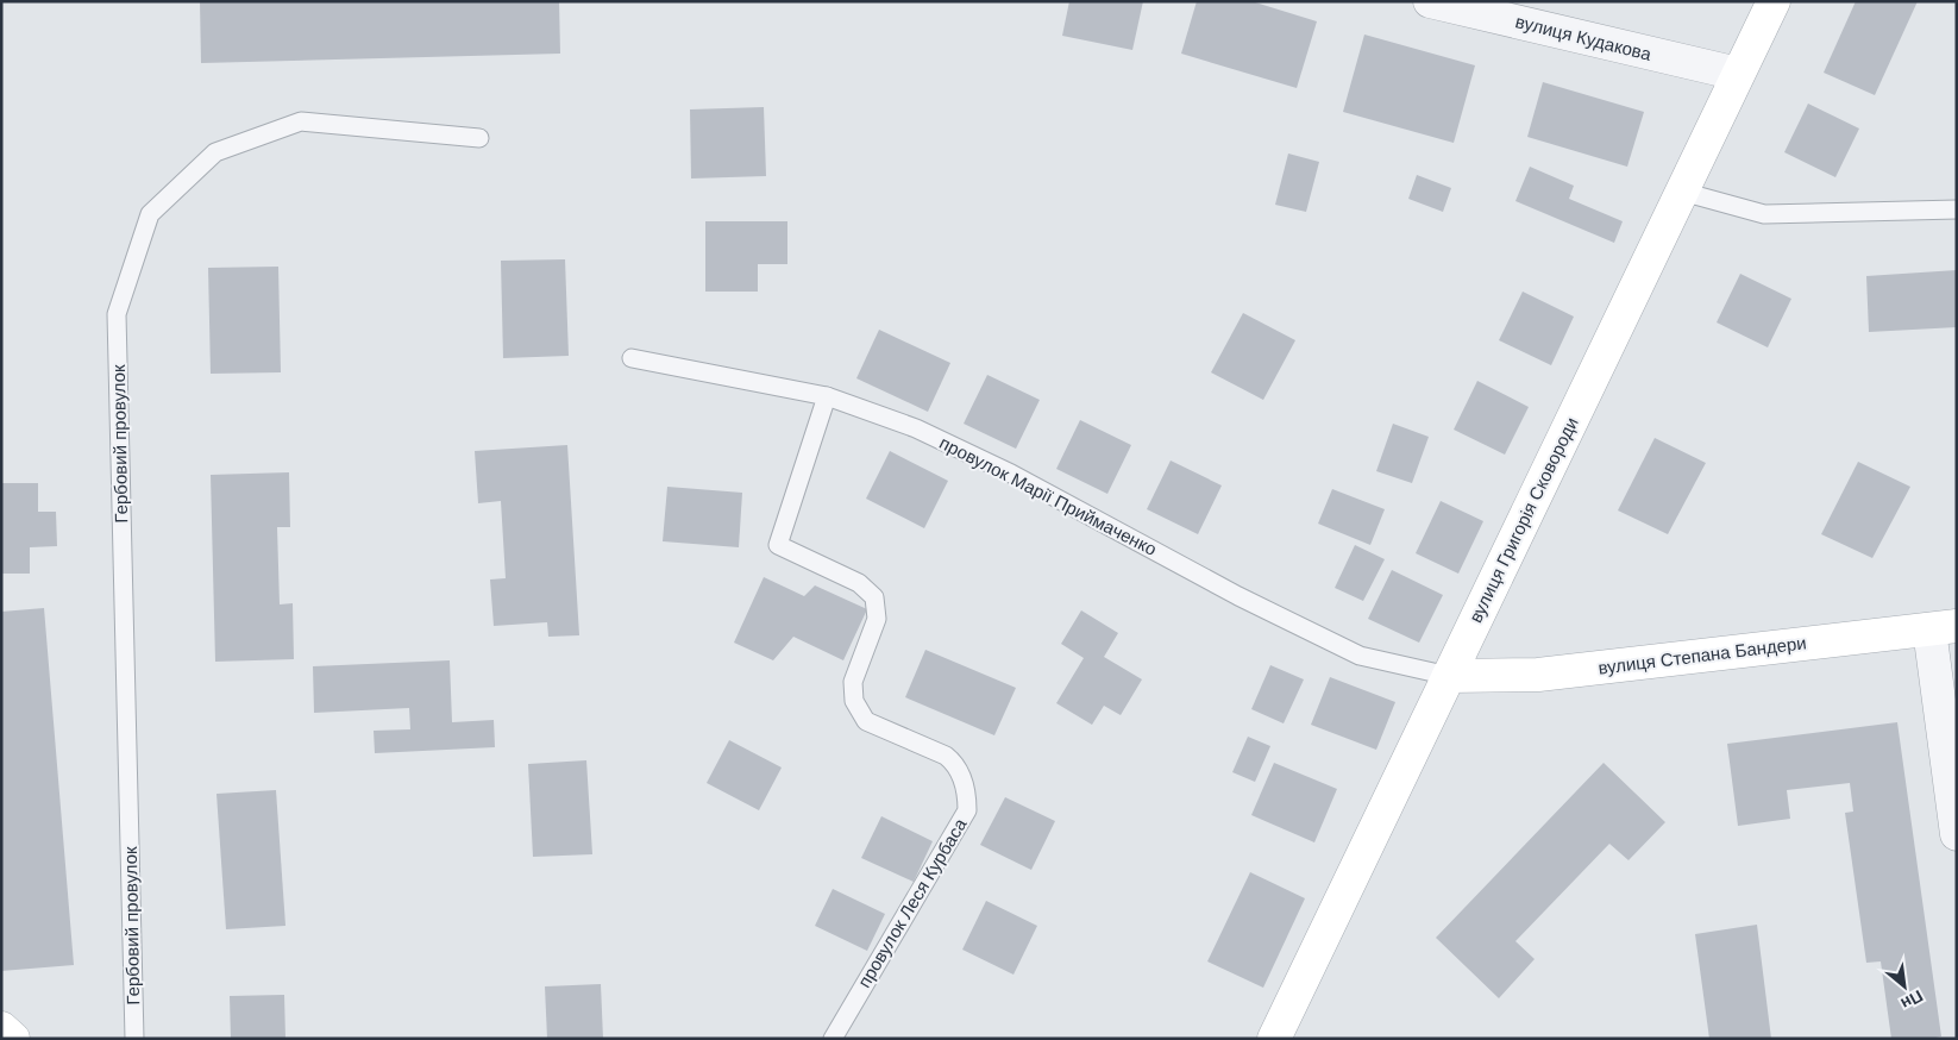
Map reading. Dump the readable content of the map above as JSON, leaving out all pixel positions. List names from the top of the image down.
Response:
{
  "streets": {
    "street": ["вулиця Кудакова", "вулиця Григорія Сковороди", "вулиця Степана Бандери"],
    "lane": ["Гербовий провулок", "провулок Марії Приймаченко", "провулок Леся Курбаса"]
  },
  "crossings": [
    ["вулиця Кудакова", "вулиця Григорія Сковороди"],
    ["провулок Марії Приймаченко", "вулиця Григорія Сковороди"],
    ["провулок Марії Приймаченко", "вулиця Степана Бандери"],
    ["провулок Марії Приймаченко", "провулок Леся Курбаса"],
    ["вулиця Григорія Сковороди", "вулиця Степана Бандери"]
  ],
  "north": "bottom right"
}
